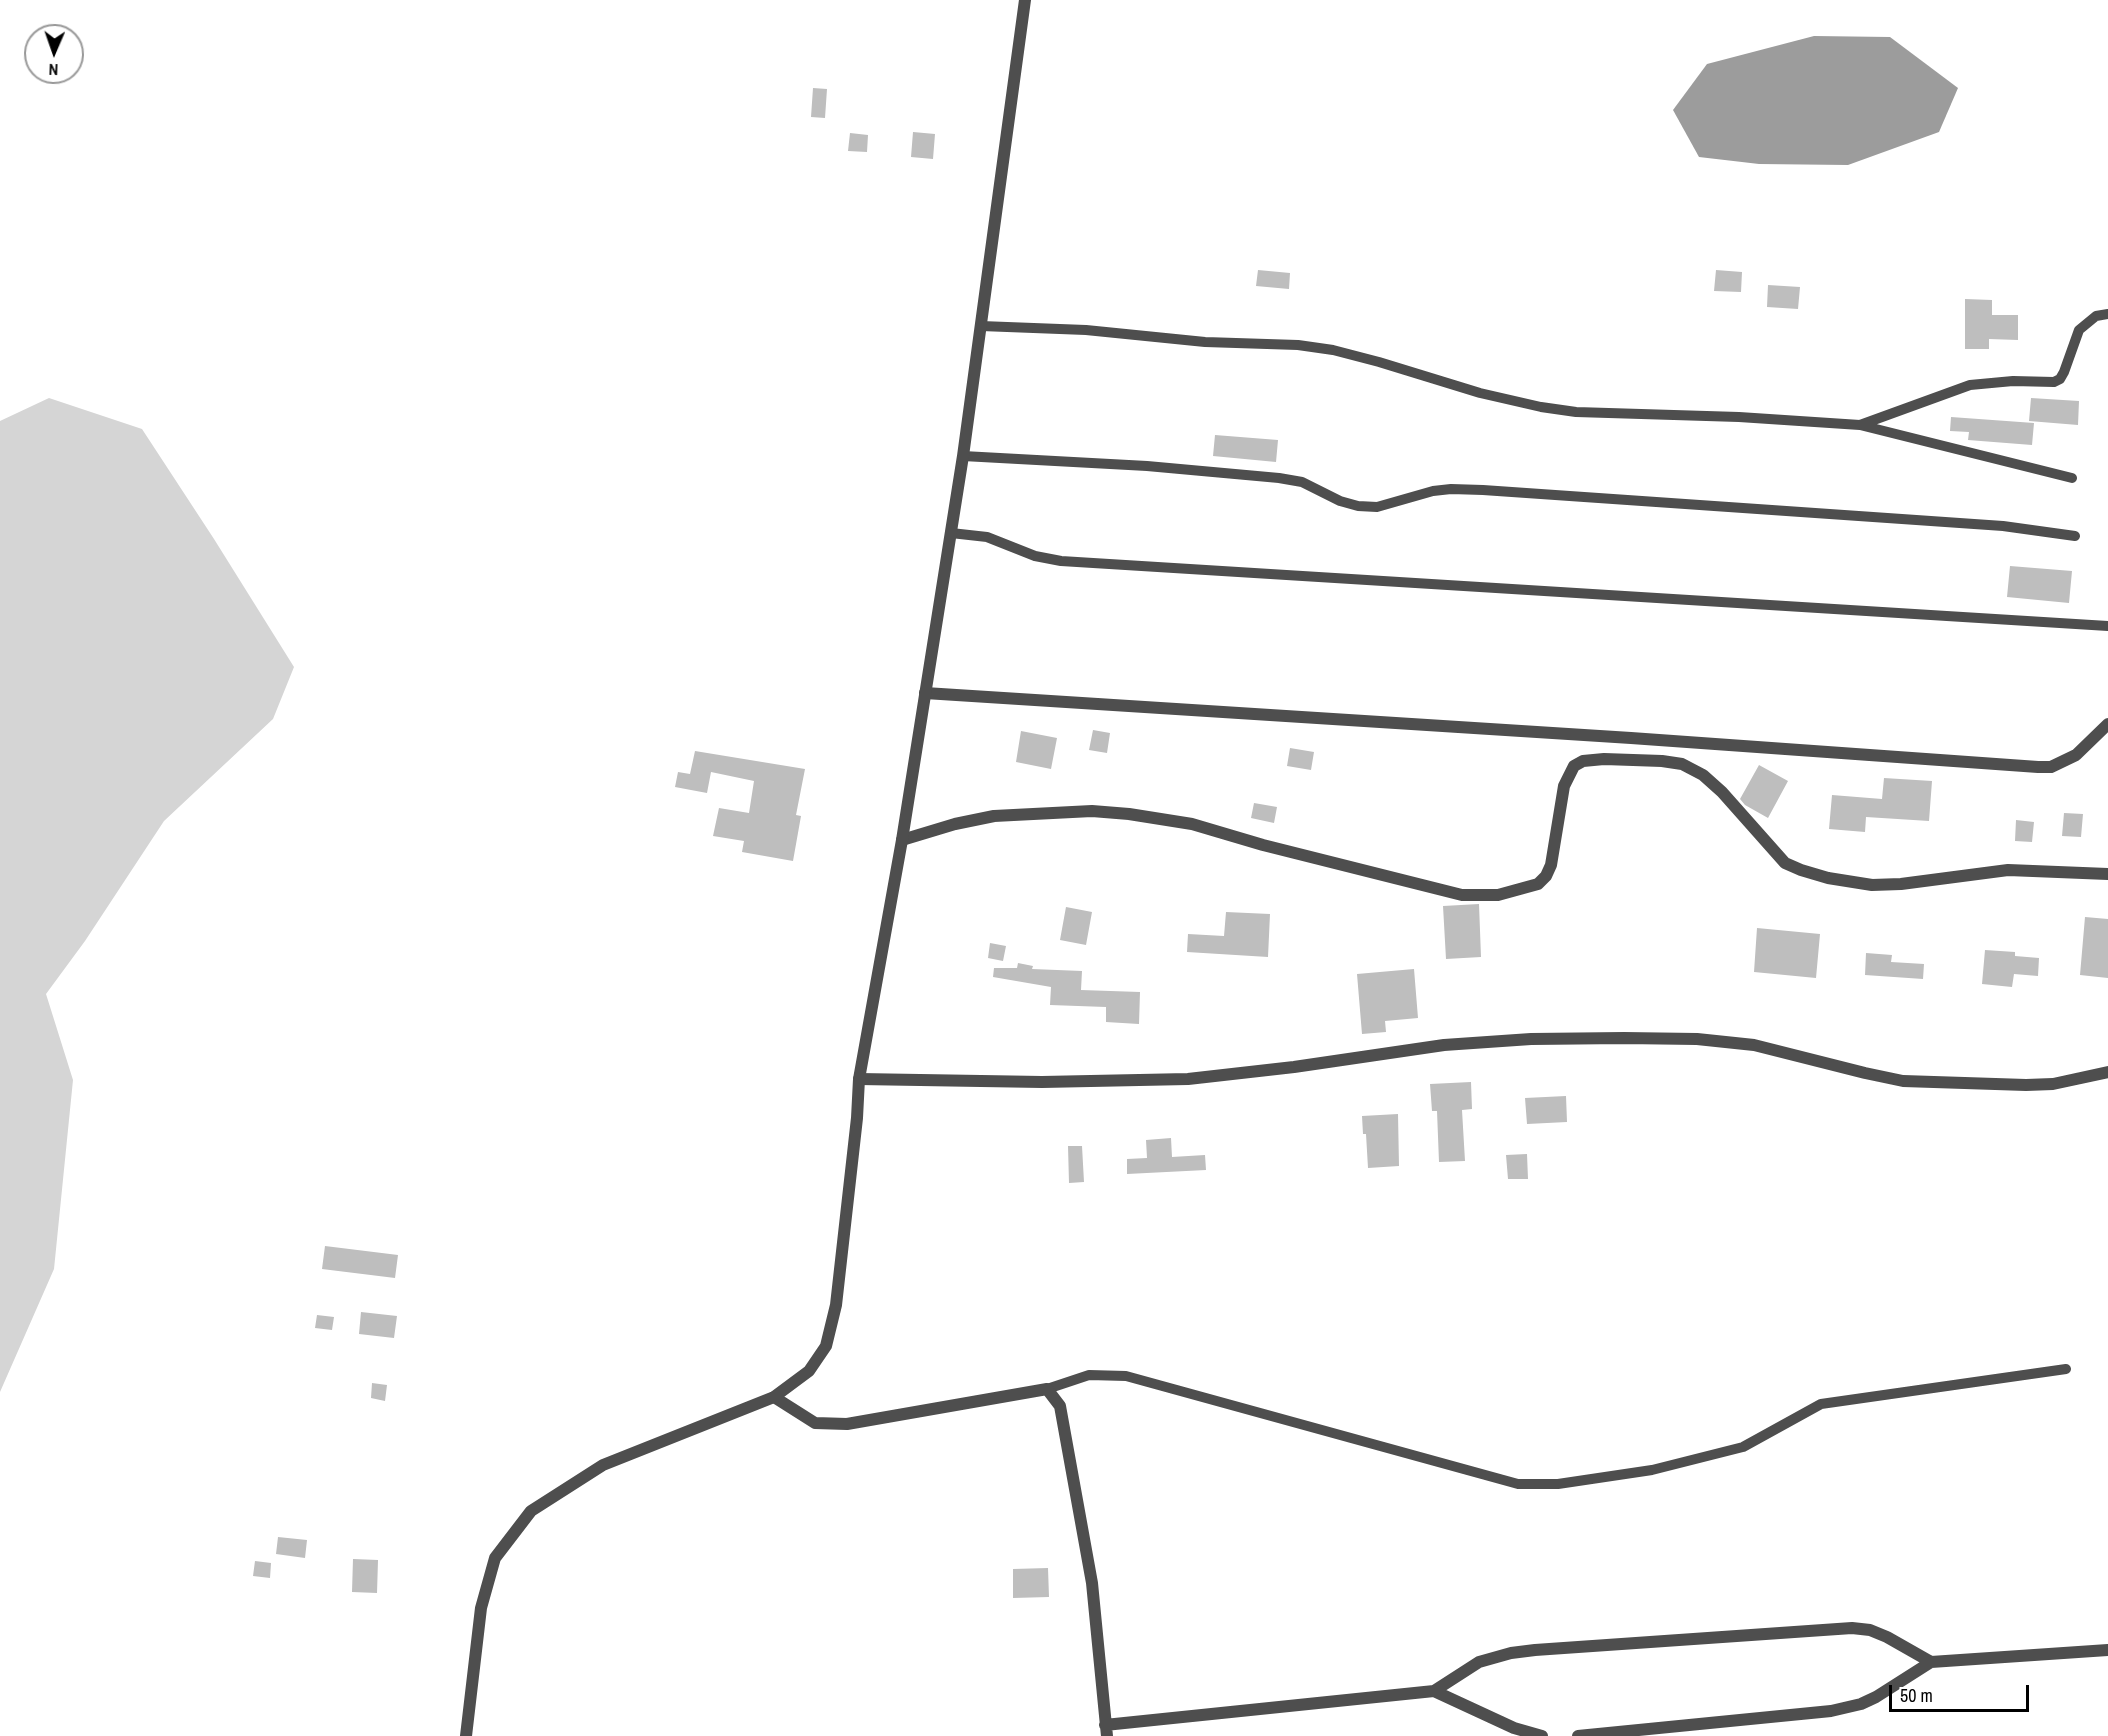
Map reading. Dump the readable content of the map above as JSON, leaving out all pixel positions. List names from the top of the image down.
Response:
{
  "scale_bar": "50 m",
  "north": "bottom"
}
